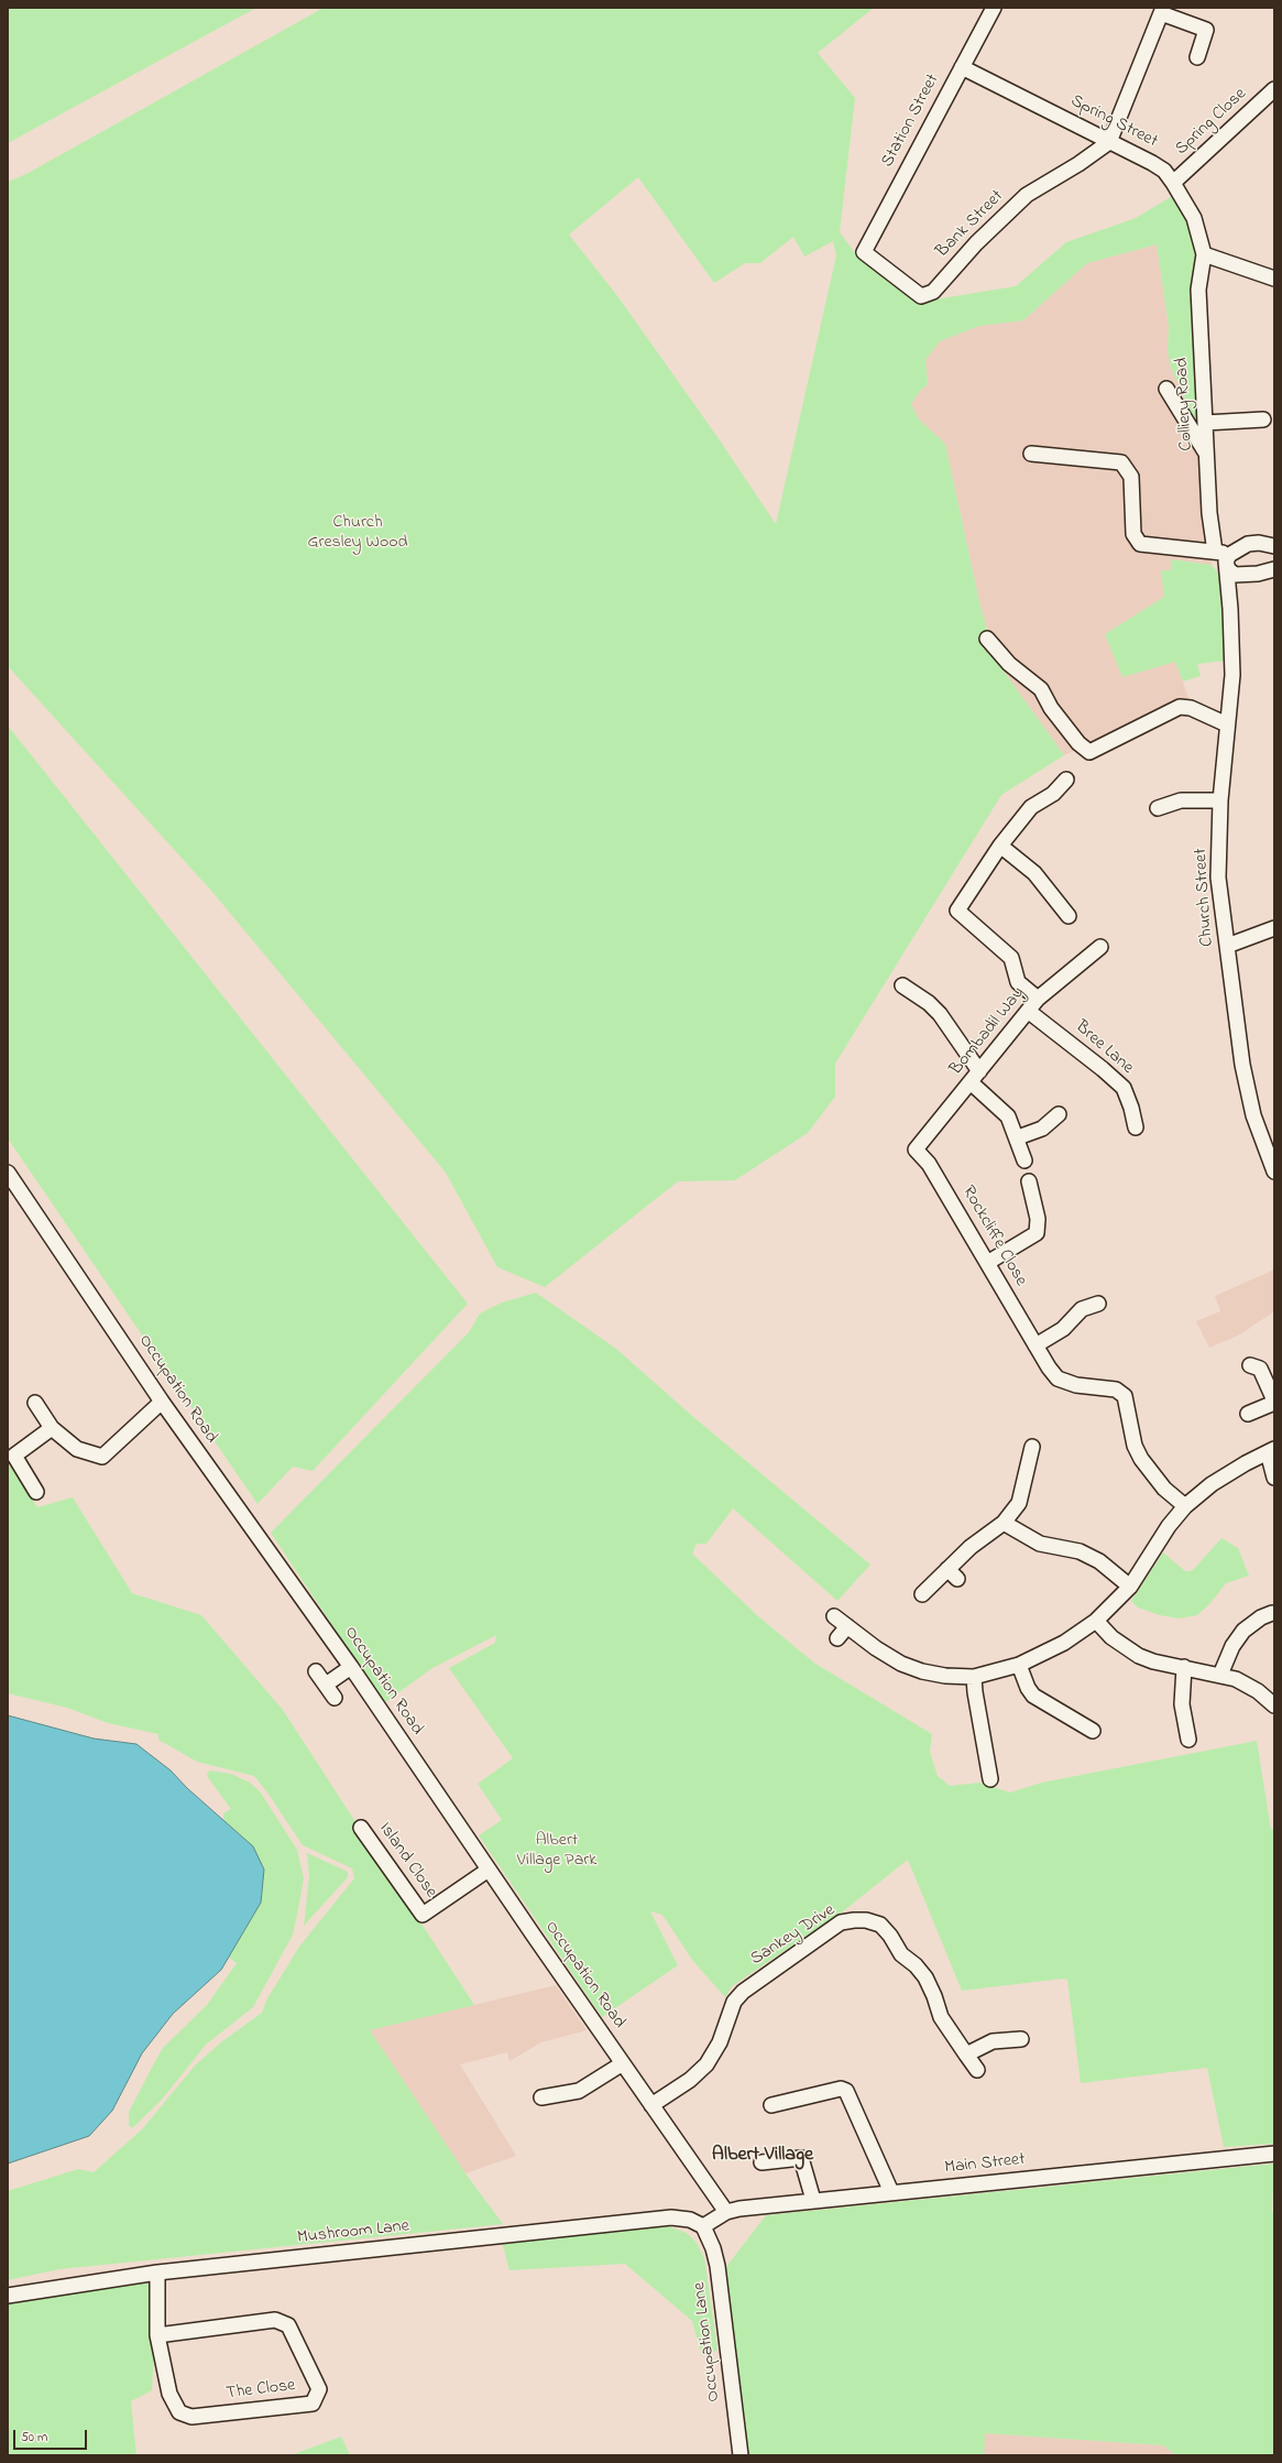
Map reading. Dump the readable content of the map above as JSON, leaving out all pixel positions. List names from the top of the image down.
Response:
{
  "streets": {
    "street": [
      "Station Street",
      "Spring Street",
      "Spring Close",
      "Bank Street",
      "Colliery Road",
      "Church Street",
      "Bombadil Way",
      "Bree Lane",
      "Rockcliffe Close",
      "Occupation Road",
      "Island Close",
      "Sankey Drive",
      "Main Street",
      "Mushroom Lane",
      "Occupation Lane",
      "The Close"
    ]
  },
  "crossings": [
    ["Station Street", "Spring Street"],
    ["Station Street", "Bank Street"],
    ["Spring Street", "Spring Close"],
    ["Spring Street", "Bank Street"],
    ["Spring Street", "Colliery Road"],
    ["Bombadil Way", "Bree Lane"],
    ["Bombadil Way", "Rockcliffe Close"],
    ["Occupation Road", "Island Close"],
    ["Occupation Road", "Sankey Drive"],
    ["Occupation Road", "Main Street"],
    ["Main Street", "Mushroom Lane"],
    ["Main Street", "Occupation Lane"],
    ["Mushroom Lane", "Occupation Lane"],
    ["Mushroom Lane", "The Close"]
  ],
  "districts": ["Albert Village"],
  "parks": ["Church Gresley Wood", "Albert Village Park"],
  "scale_bar": "50 m"
}
